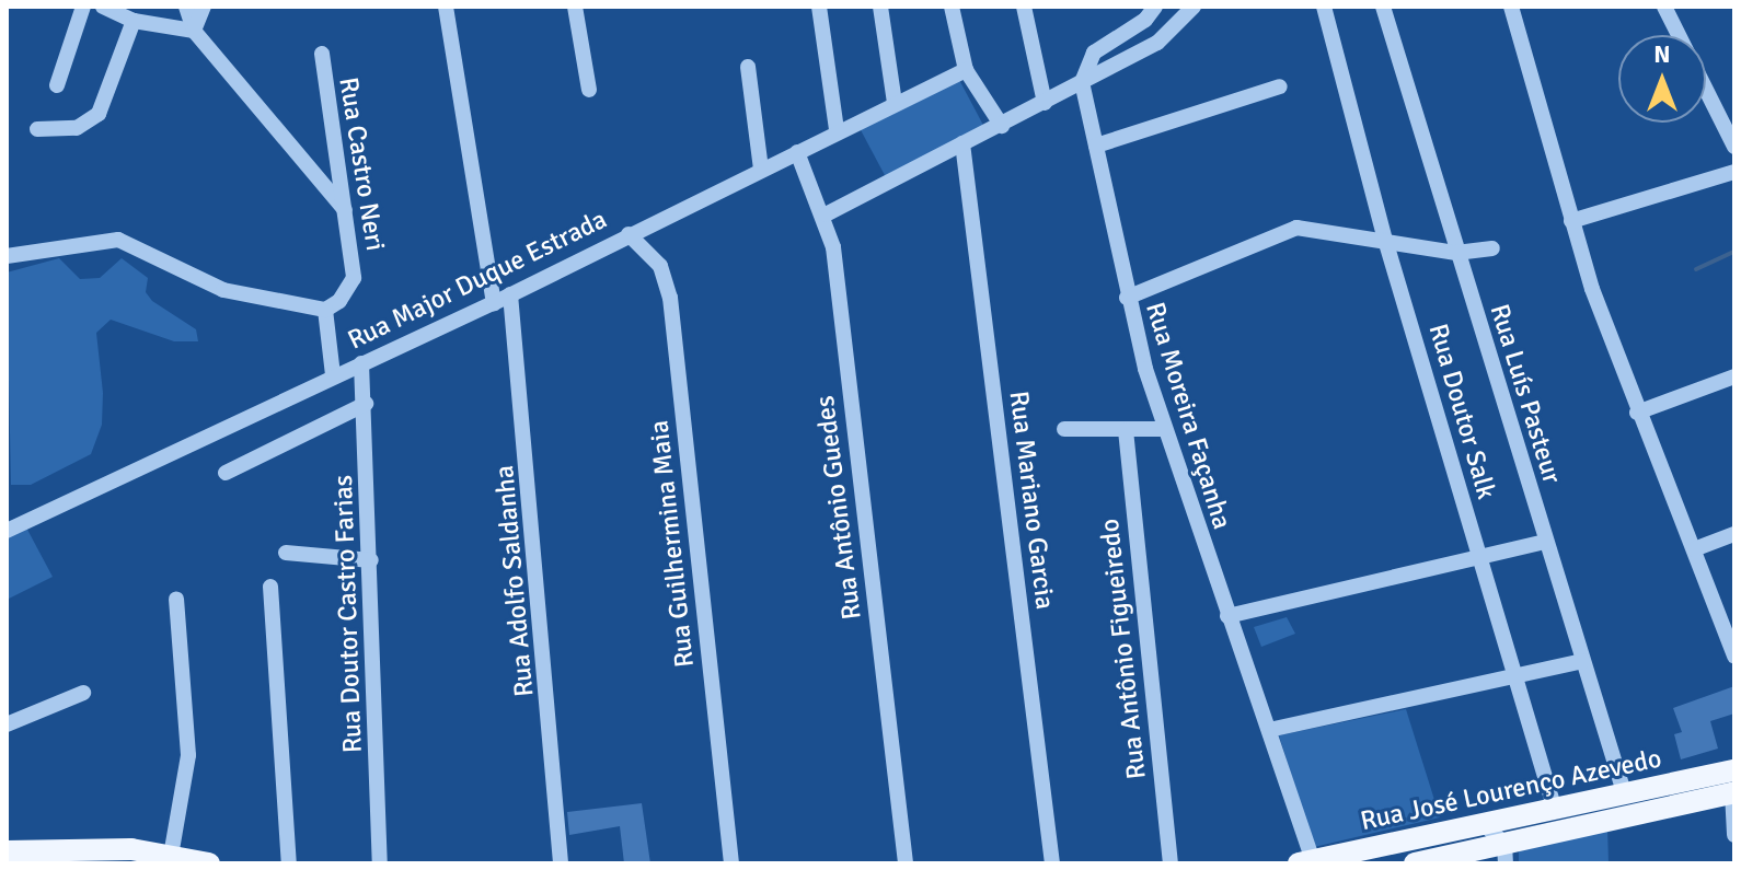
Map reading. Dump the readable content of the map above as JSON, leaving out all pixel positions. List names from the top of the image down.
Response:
{
  "streets": {
    "main road": ["Rua José Lourenço Azevedo"],
    "street": [
      "Rua Castro Neri",
      "Rua Major Duque Estrada",
      "Rua Luís Pasteur",
      "Rua Doutor Salk",
      "Rua Moreira Façanha",
      "Rua Mariano Garcia",
      "Rua Antônio Guedes",
      "Rua Guilhermina Maia",
      "Rua Adolfo Saldanha",
      "Rua Doutor Castro Farias",
      "Rua Antônio Figueiredo"
    ]
  },
  "crossings": [
    ["Rua Major Duque Estrada", "Rua Antônio Guedes"],
    ["Rua Major Duque Estrada", "Rua Guilhermina Maia"],
    ["Rua Major Duque Estrada", "Rua Adolfo Saldanha"],
    ["Rua Major Duque Estrada", "Rua Doutor Castro Farias"],
    ["Rua Luís Pasteur", "Rua José Lourenço Azevedo"],
    ["Rua Doutor Salk", "Rua José Lourenço Azevedo"],
    ["Rua Moreira Façanha", "Rua José Lourenço Azevedo"]
  ],
  "north": "top"
}
